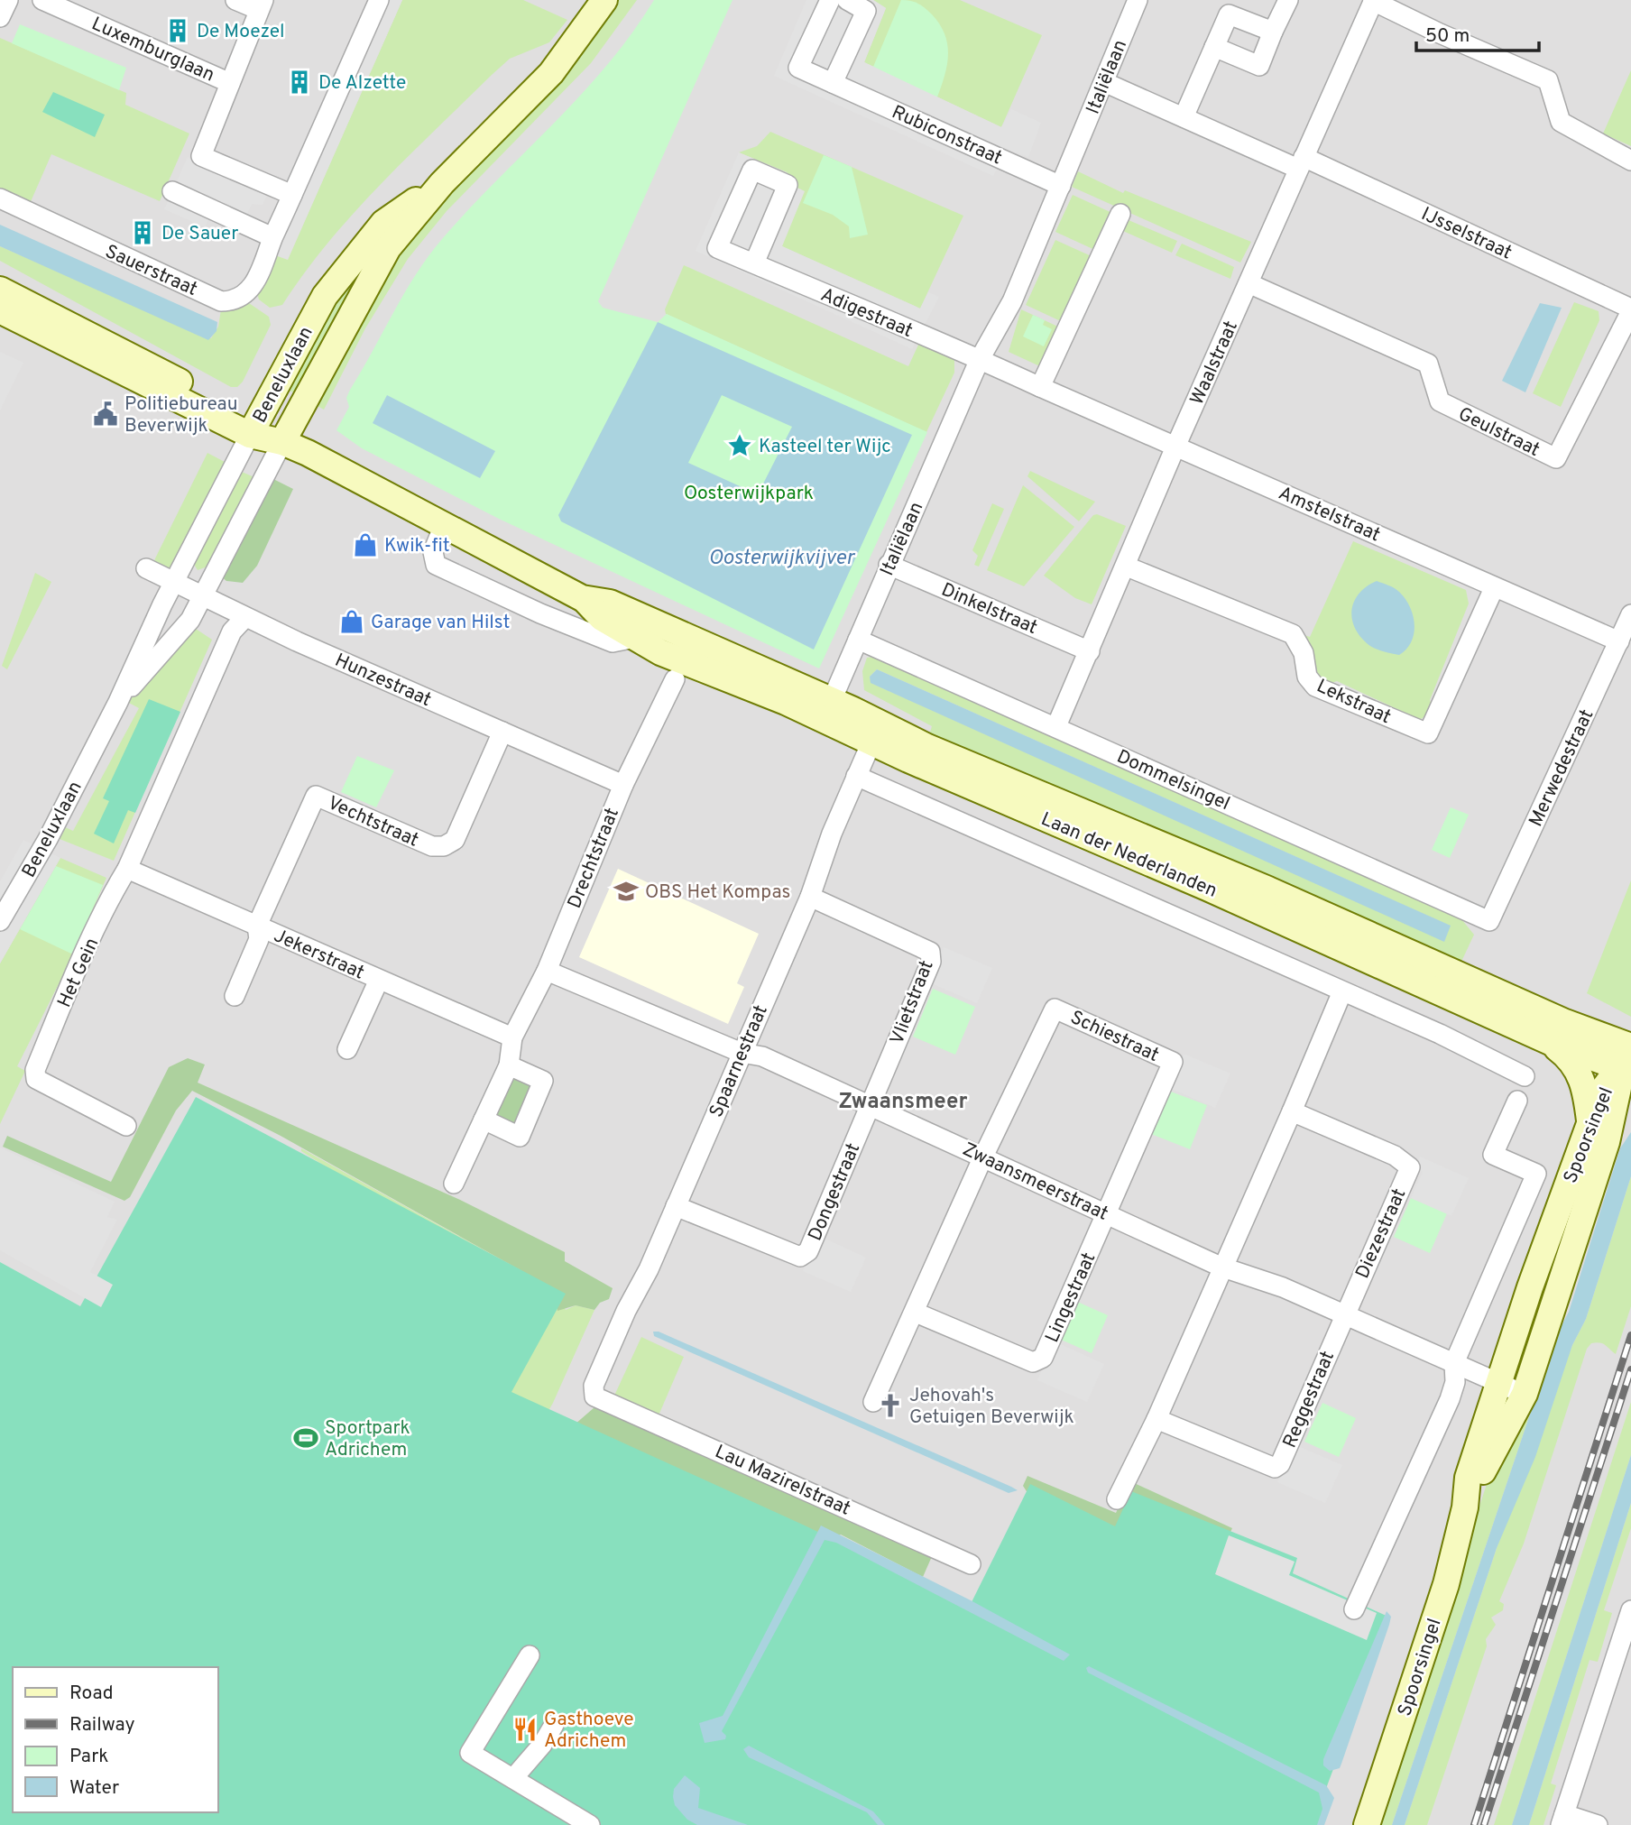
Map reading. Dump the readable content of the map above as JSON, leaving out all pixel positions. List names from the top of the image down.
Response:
{
  "streets": {
    "main road": ["Beneluxlaan", "Laan der Nederlanden", "Spoorsingel"],
    "street": [
      "Luxemburglaan",
      "Italiëlaan",
      "Rubiconstraat",
      "IJsselstraat",
      "Sauerstraat",
      "Adigestraat",
      "Waalstraat",
      "Geulstraat",
      "Amstelstraat",
      "Dinkelstraat",
      "Hunzestraat",
      "Lekstraat",
      "Merwedestraat",
      "Dommelsingel",
      "Vechtstraat",
      "Drechtstraat",
      "Jekerstraat",
      "Het Gein",
      "Vlietstraat",
      "Schiestraat",
      "Spaarnestraat",
      "Zwaansmeerstraat",
      "Dongestraat",
      "Diezestraat",
      "Lingestraat",
      "Reggestraat",
      "Lau Mazirelstraat"
    ]
  },
  "crossings": [
    ["Italiëlaan", "Rubiconstraat"],
    ["Italiëlaan", "IJsselstraat"],
    ["Italiëlaan", "Adigestraat"],
    ["Italiëlaan", "Dinkelstraat"],
    ["Italiëlaan", "Dommelsingel"],
    ["Italiëlaan", "Laan der Nederlanden"],
    ["IJsselstraat", "Waalstraat"],
    ["IJsselstraat", "Geulstraat"],
    ["Waalstraat", "Geulstraat"],
    ["Waalstraat", "Amstelstraat"],
    ["Waalstraat", "Dinkelstraat"],
    ["Waalstraat", "Lekstraat"],
    ["Waalstraat", "Dommelsingel"],
    ["Beneluxlaan", "Hunzestraat"],
    ["Beneluxlaan", "Laan der Nederlanden"],
    ["Amstelstraat", "Lekstraat"],
    ["Amstelstraat", "Merwedestraat"],
    ["Hunzestraat", "Vechtstraat"],
    ["Hunzestraat", "Drechtstraat"],
    ["Merwedestraat", "Dommelsingel"],
    ["Vechtstraat", "Jekerstraat"],
    ["Laan der Nederlanden", "Spaarnestraat"],
    ["Laan der Nederlanden", "Spoorsingel"],
    ["Drechtstraat", "Jekerstraat"],
    ["Drechtstraat", "Zwaansmeerstraat"],
    ["Jekerstraat", "Het Gein"],
    ["Vlietstraat", "Spaarnestraat"],
    ["Vlietstraat", "Zwaansmeerstraat"],
    ["Vlietstraat", "Dongestraat"],
    ["Schiestraat", "Zwaansmeerstraat"],
    ["Schiestraat", "Lingestraat"],
    ["Spaarnestraat", "Zwaansmeerstraat"],
    ["Spaarnestraat", "Dongestraat"],
    ["Spaarnestraat", "Lau Mazirelstraat"],
    ["Spoorsingel", "Zwaansmeerstraat"],
    ["Zwaansmeerstraat", "Dongestraat"],
    ["Zwaansmeerstraat", "Diezestraat"],
    ["Zwaansmeerstraat", "Lingestraat"],
    ["Zwaansmeerstraat", "Reggestraat"],
    ["Diezestraat", "Reggestraat"]
  ],
  "districts": ["Zwaansmeer"],
  "water": ["Oosterwijkvijver"],
  "parks": ["Oosterwijkpark"],
  "places": {
    "building": ["De Moezel", "De Alzette", "De Sauer"],
    "public building": ["Politiebureau Beverwijk"],
    "place": ["Kasteel ter Wijc"],
    "shop": ["Kwik-fit", "Garage van Hilst"],
    "school or university": ["OBS Het Kompas"],
    "church": ["Jehovah's Getuigen Beverwijk"],
    "sports": ["Sportpark Adrichem"],
    "restaurant": ["Gasthoeve Adrichem"]
  },
  "legend": [
    "Road",
    "Railway",
    "Park",
    "Water"
  ],
  "scale_bar": "50 m"
}
